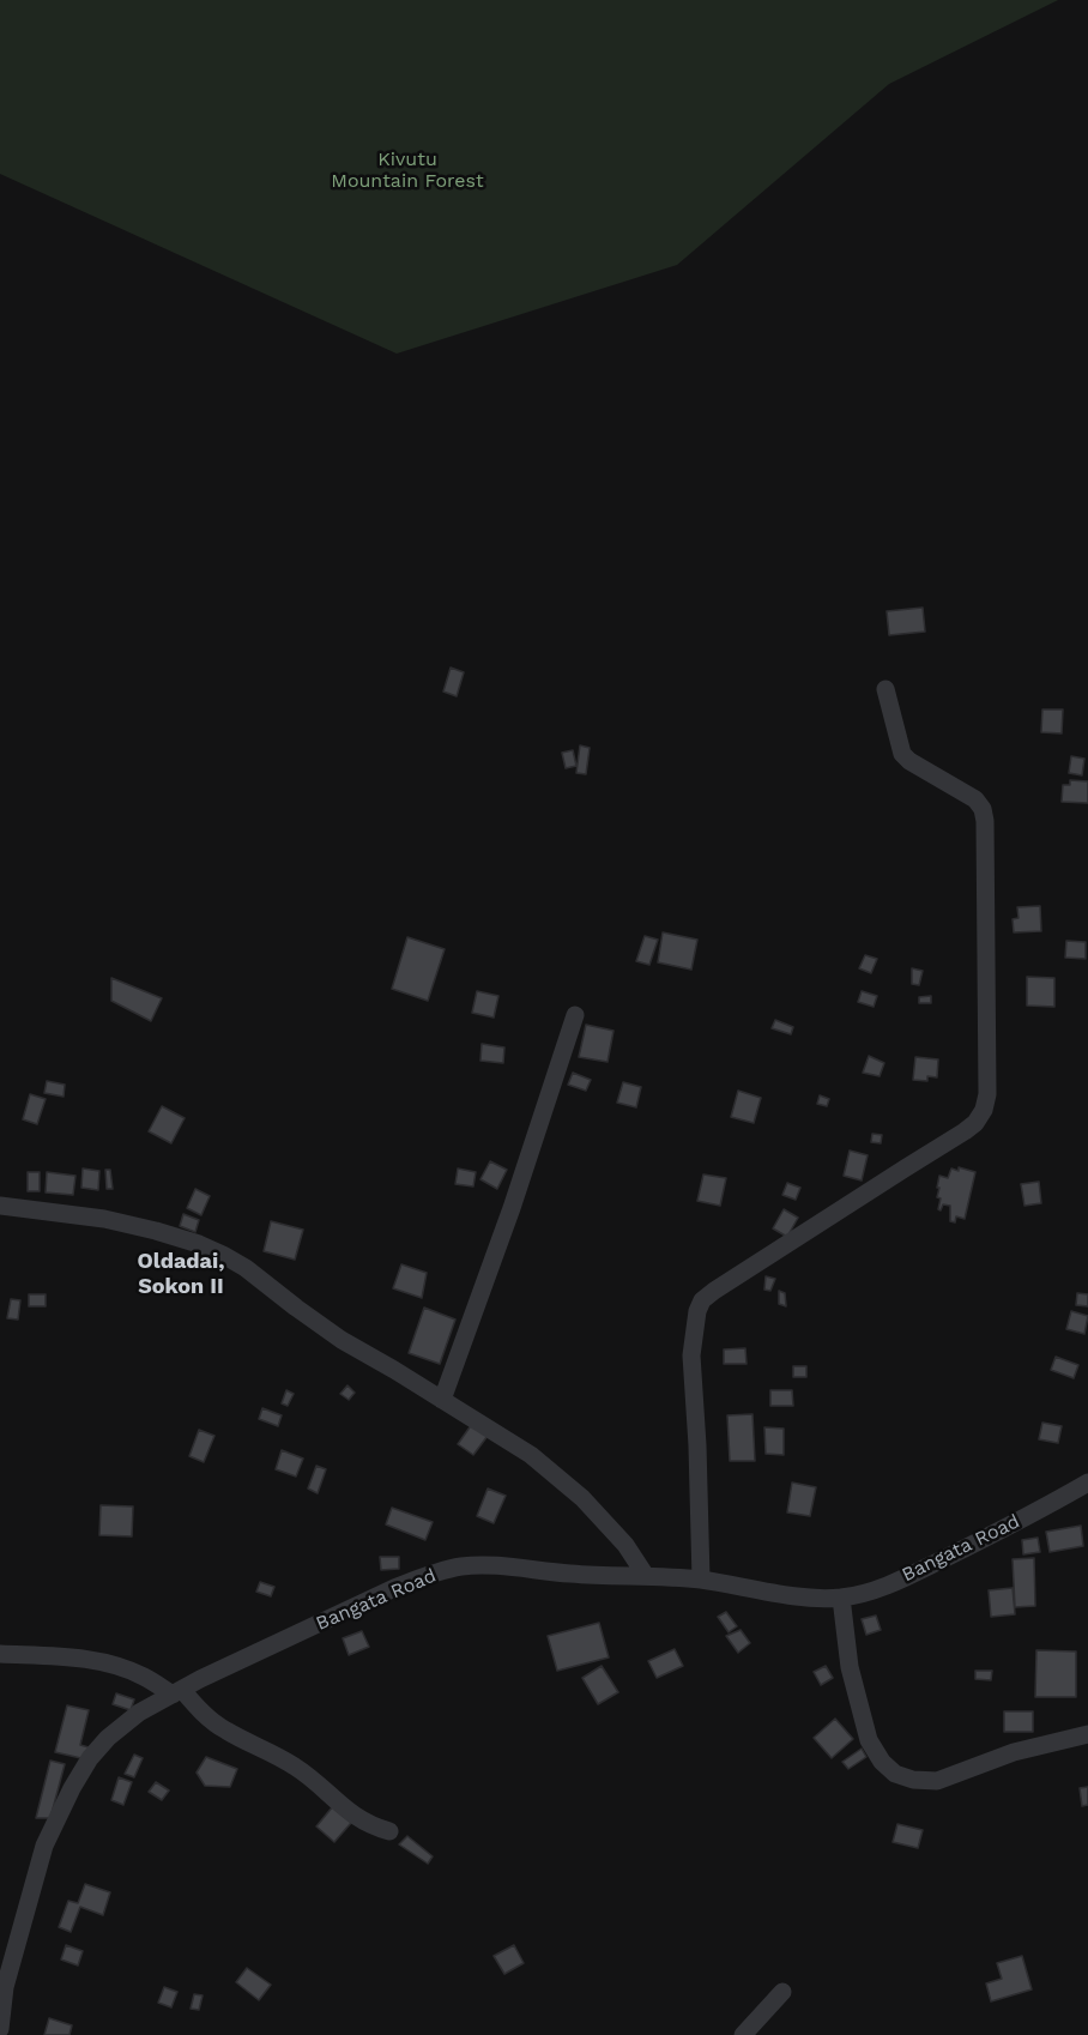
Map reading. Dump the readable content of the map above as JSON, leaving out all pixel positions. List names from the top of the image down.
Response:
{
  "streets": {
    "street": ["Bangata Road"]
  },
  "districts": ["Oldadai, Sokon II"],
  "parks": ["Kivutu Mountain Forest"]
}
